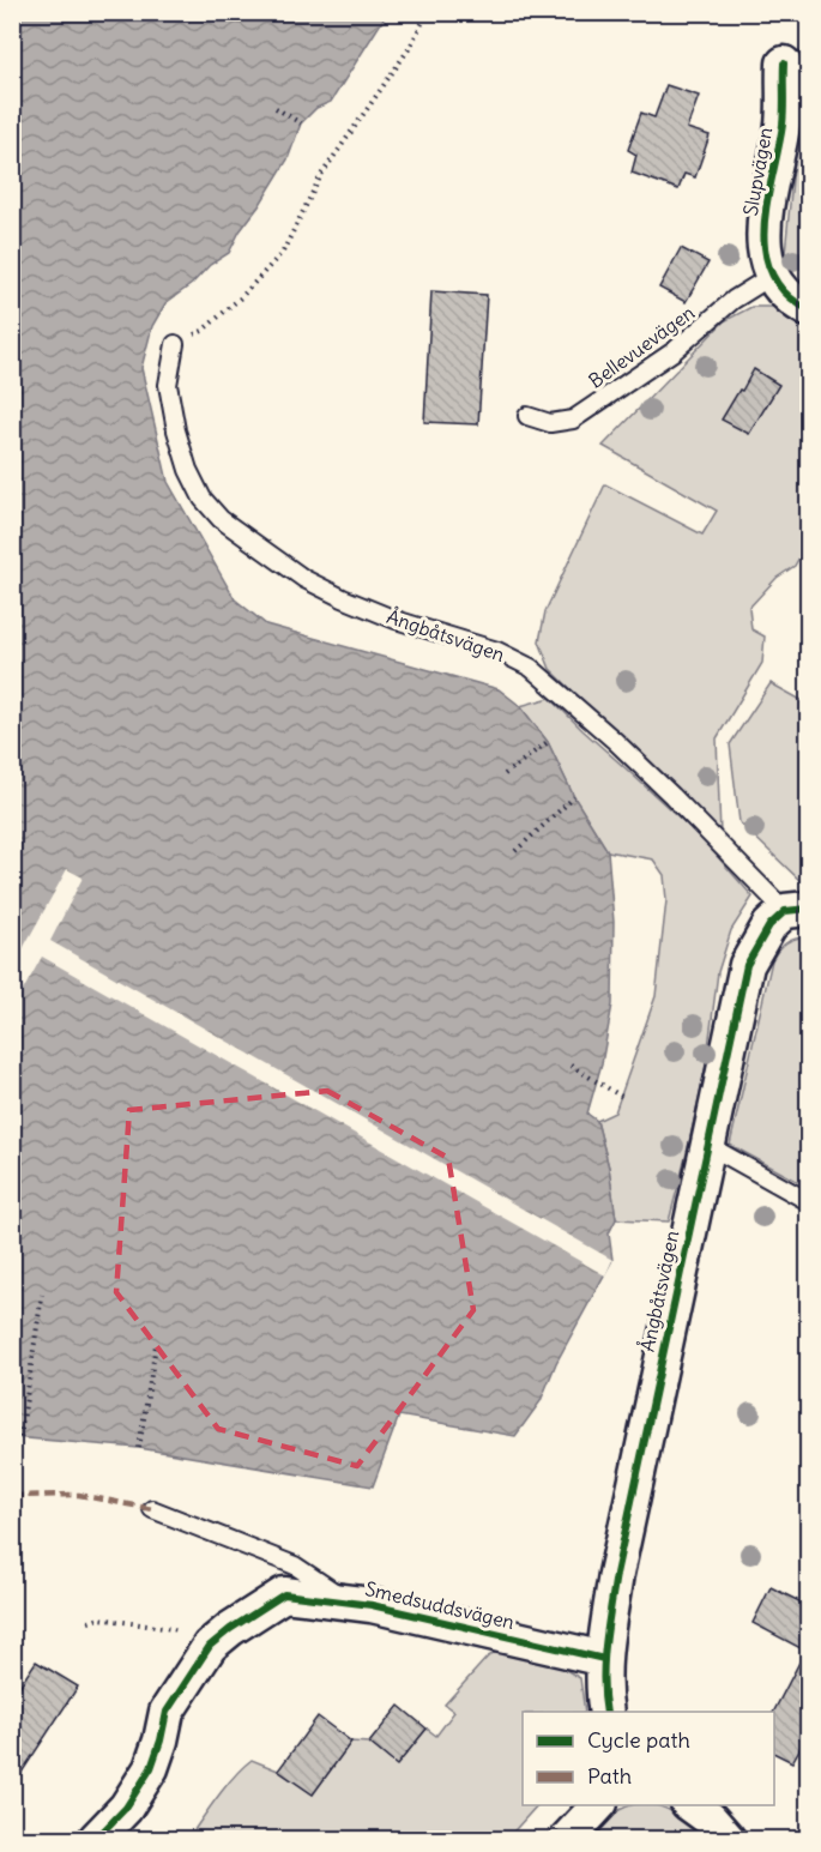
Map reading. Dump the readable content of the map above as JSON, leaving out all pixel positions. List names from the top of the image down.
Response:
{
  "streets": {
    "street": ["Slupvägen", "Ångbåtsvägen", "Smedsuddsvägen"],
    "lane": ["Bellevuevägen"]
  },
  "crossings": [
    ["Slupvägen", "Bellevuevägen"],
    ["Ångbåtsvägen", "Smedsuddsvägen"]
  ],
  "legend": ["Cycle path", "Path"]
}
